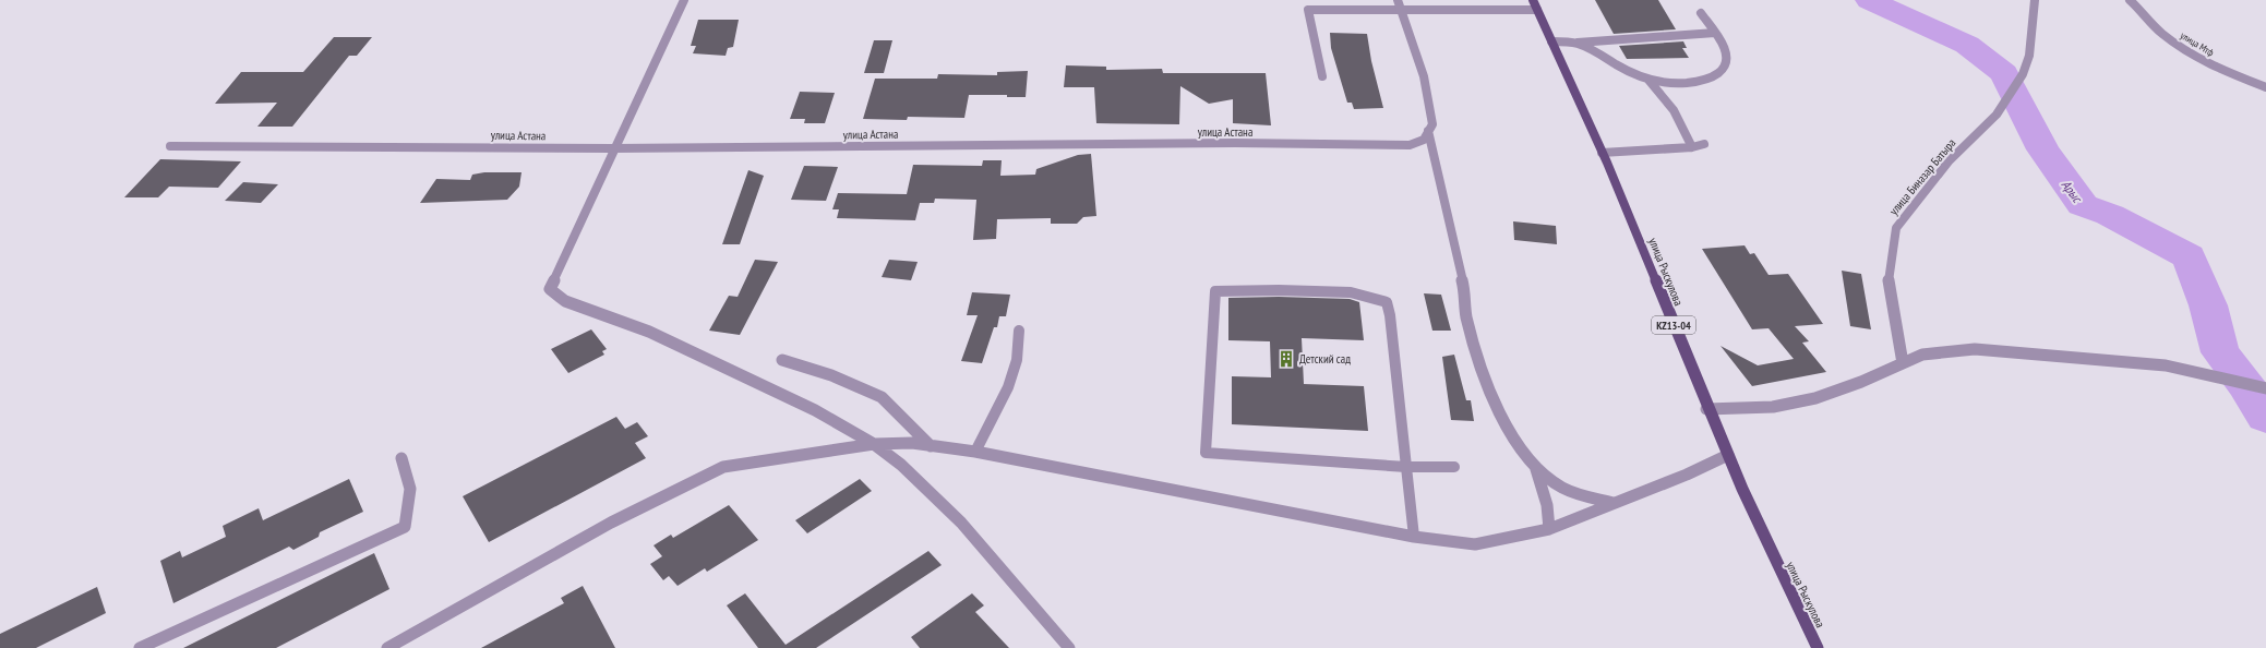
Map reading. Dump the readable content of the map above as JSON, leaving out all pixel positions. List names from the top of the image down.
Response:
{
  "streets": {
    "main road": ["улица Рыскулова", "KZ13-04"],
    "street": ["улица Мтф", "улица Астана", "улица Биназар Батыра"]
  },
  "water": ["Арыс"],
  "places": {
    "building": ["Детский сад"]
  }
}
